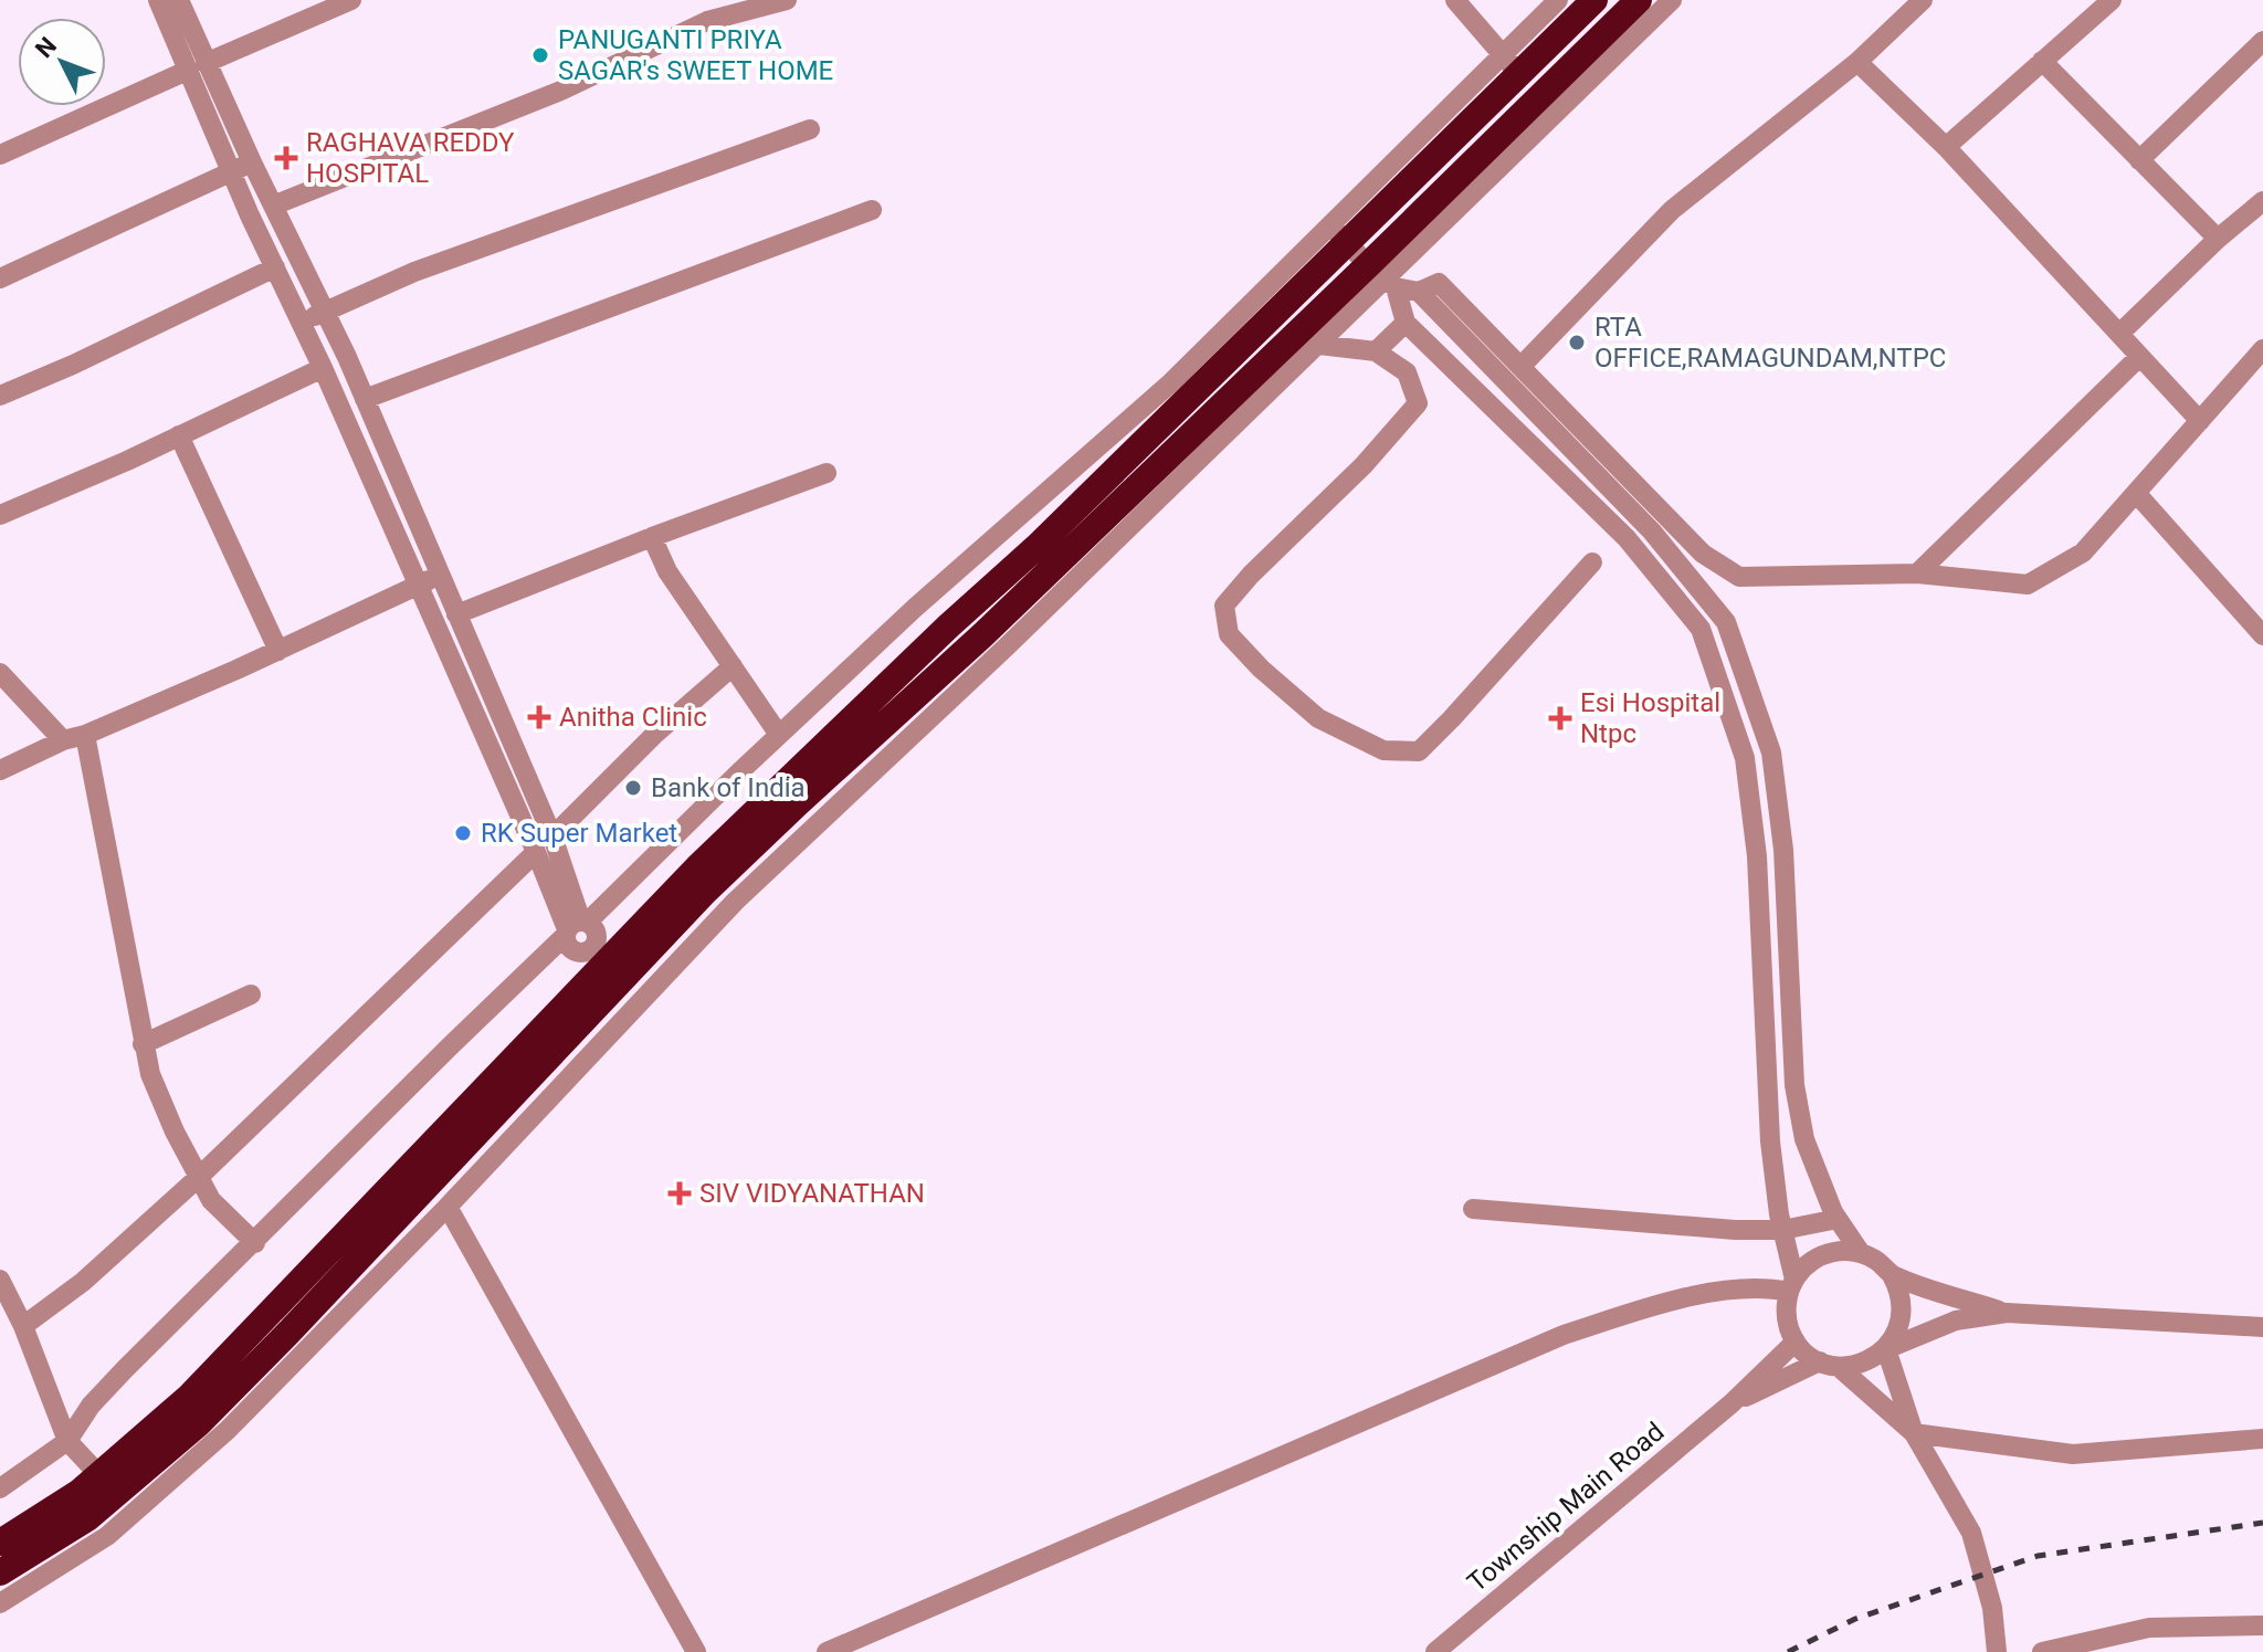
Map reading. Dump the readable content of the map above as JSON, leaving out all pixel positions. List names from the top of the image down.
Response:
{
  "streets": {
    "street": ["Township Main Road"]
  },
  "places": {
    "other": [
      "PANUGANTI PRIYA SAGAR's SWEET HOME",
      "RTA OFFICE,RAMAGUNDAM,NTPC",
      "Bank of India",
      "RK Super Market"
    ],
    "health": [
      "RAGHAVA REDDY HOSPITAL",
      "Anitha Clinic",
      "Esi Hospital Ntpc",
      "SIV VIDYANATHAN"
    ]
  },
  "north": "top left"
}
